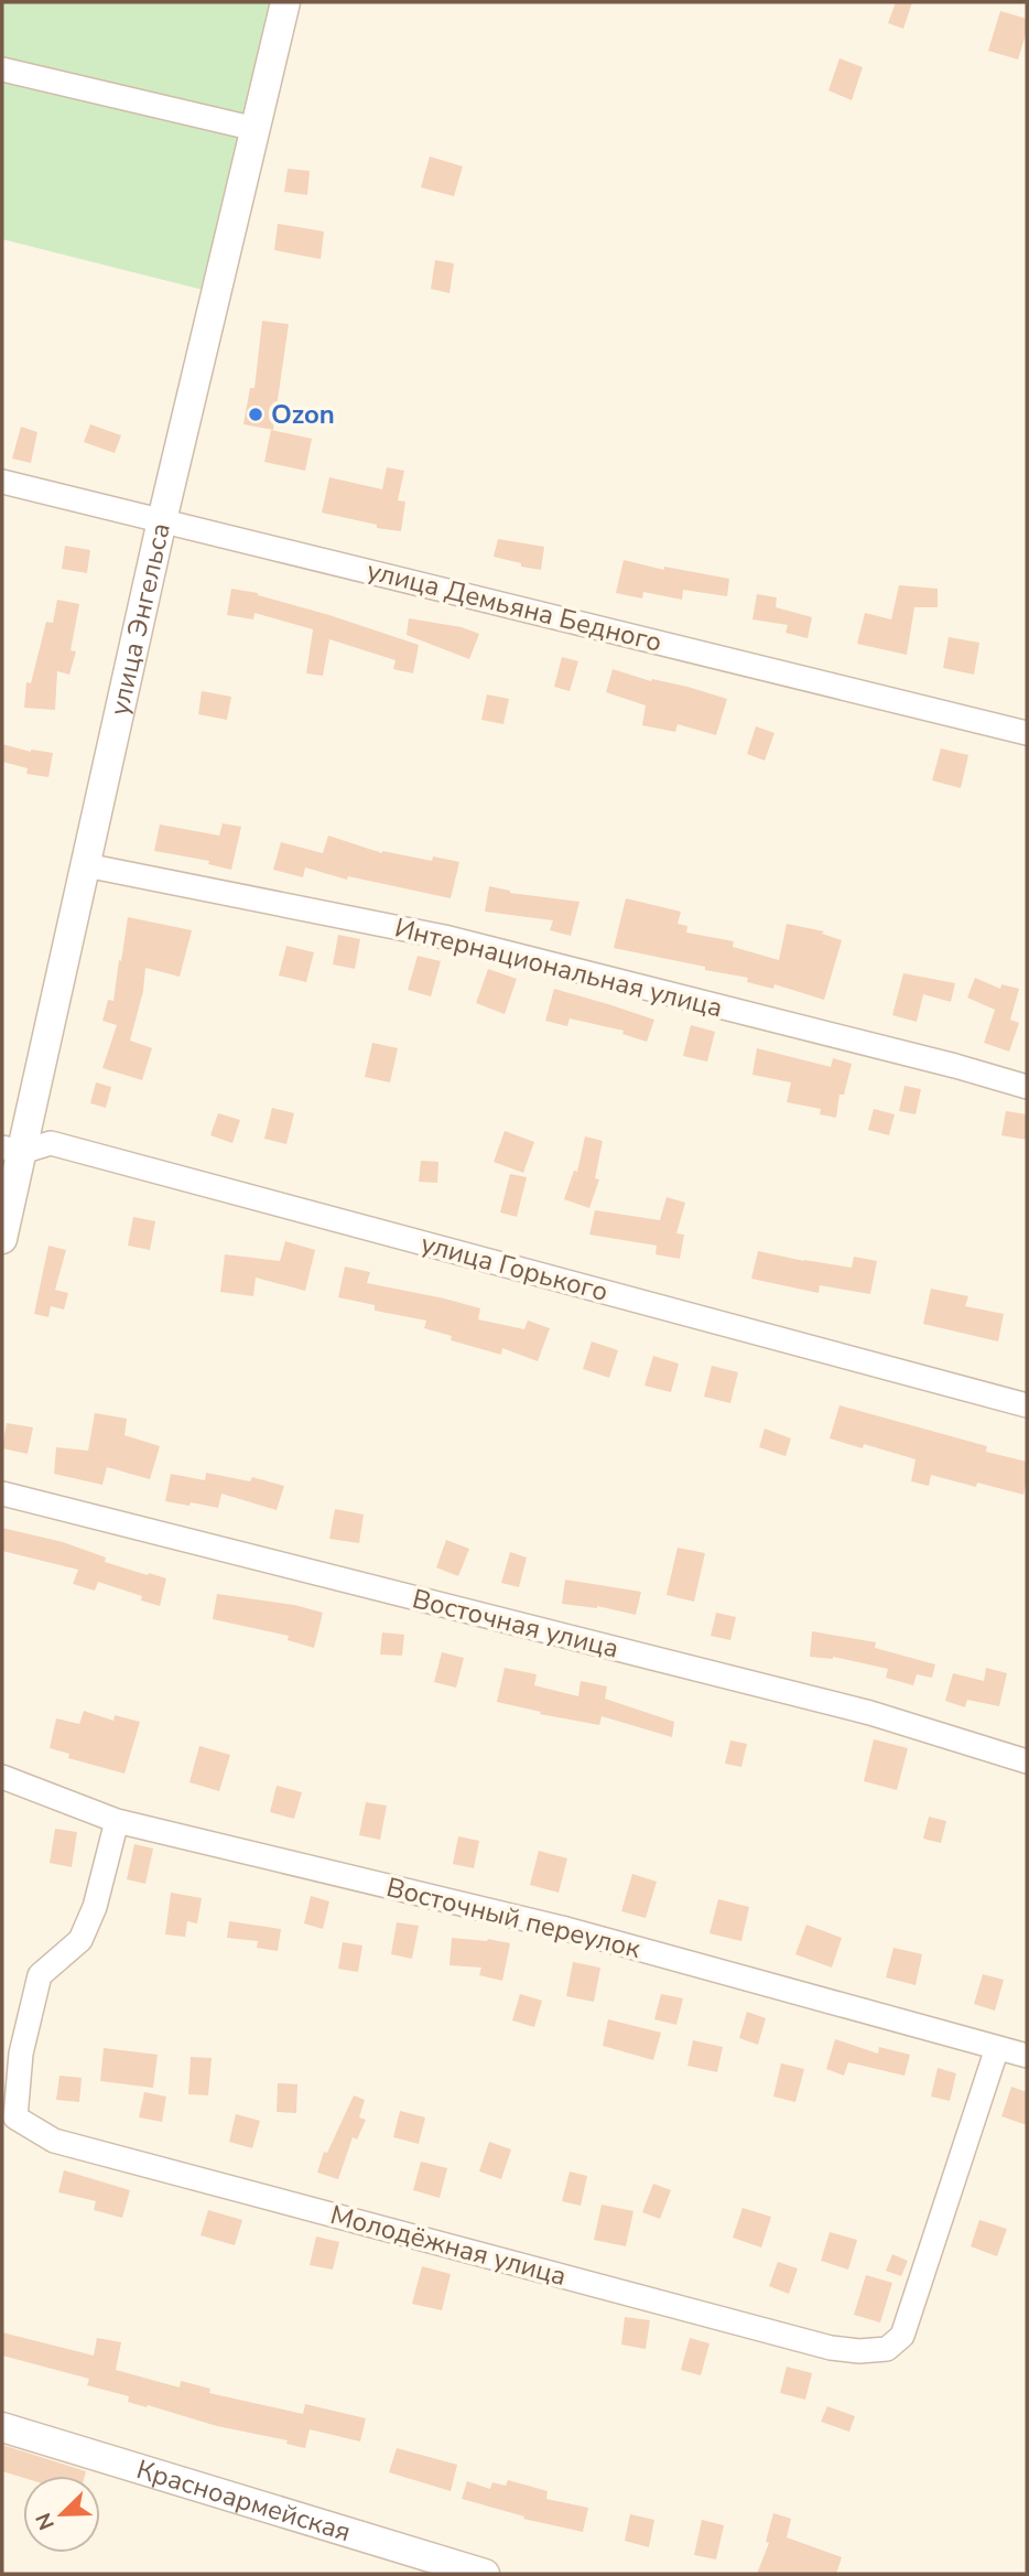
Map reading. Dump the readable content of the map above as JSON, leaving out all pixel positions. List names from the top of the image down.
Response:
{
  "streets": {
    "street": [
      "улица Демьяна Бедного",
      "улица Энгельса",
      "Интернациональная улица",
      "улица Горького",
      "Восточная улица",
      "Восточный переулок",
      "Молодёжная улица",
      "Красноармейская"
    ]
  },
  "crossings": [
    ["улица Демьяна Бедного", "улица Энгельса"],
    ["улица Энгельса", "Интернациональная улица"],
    ["улица Энгельса", "улица Горького"],
    ["Восточный переулок", "Молодёжная улица"]
  ],
  "places": ["Ozon"],
  "north": "bottom left"
}
